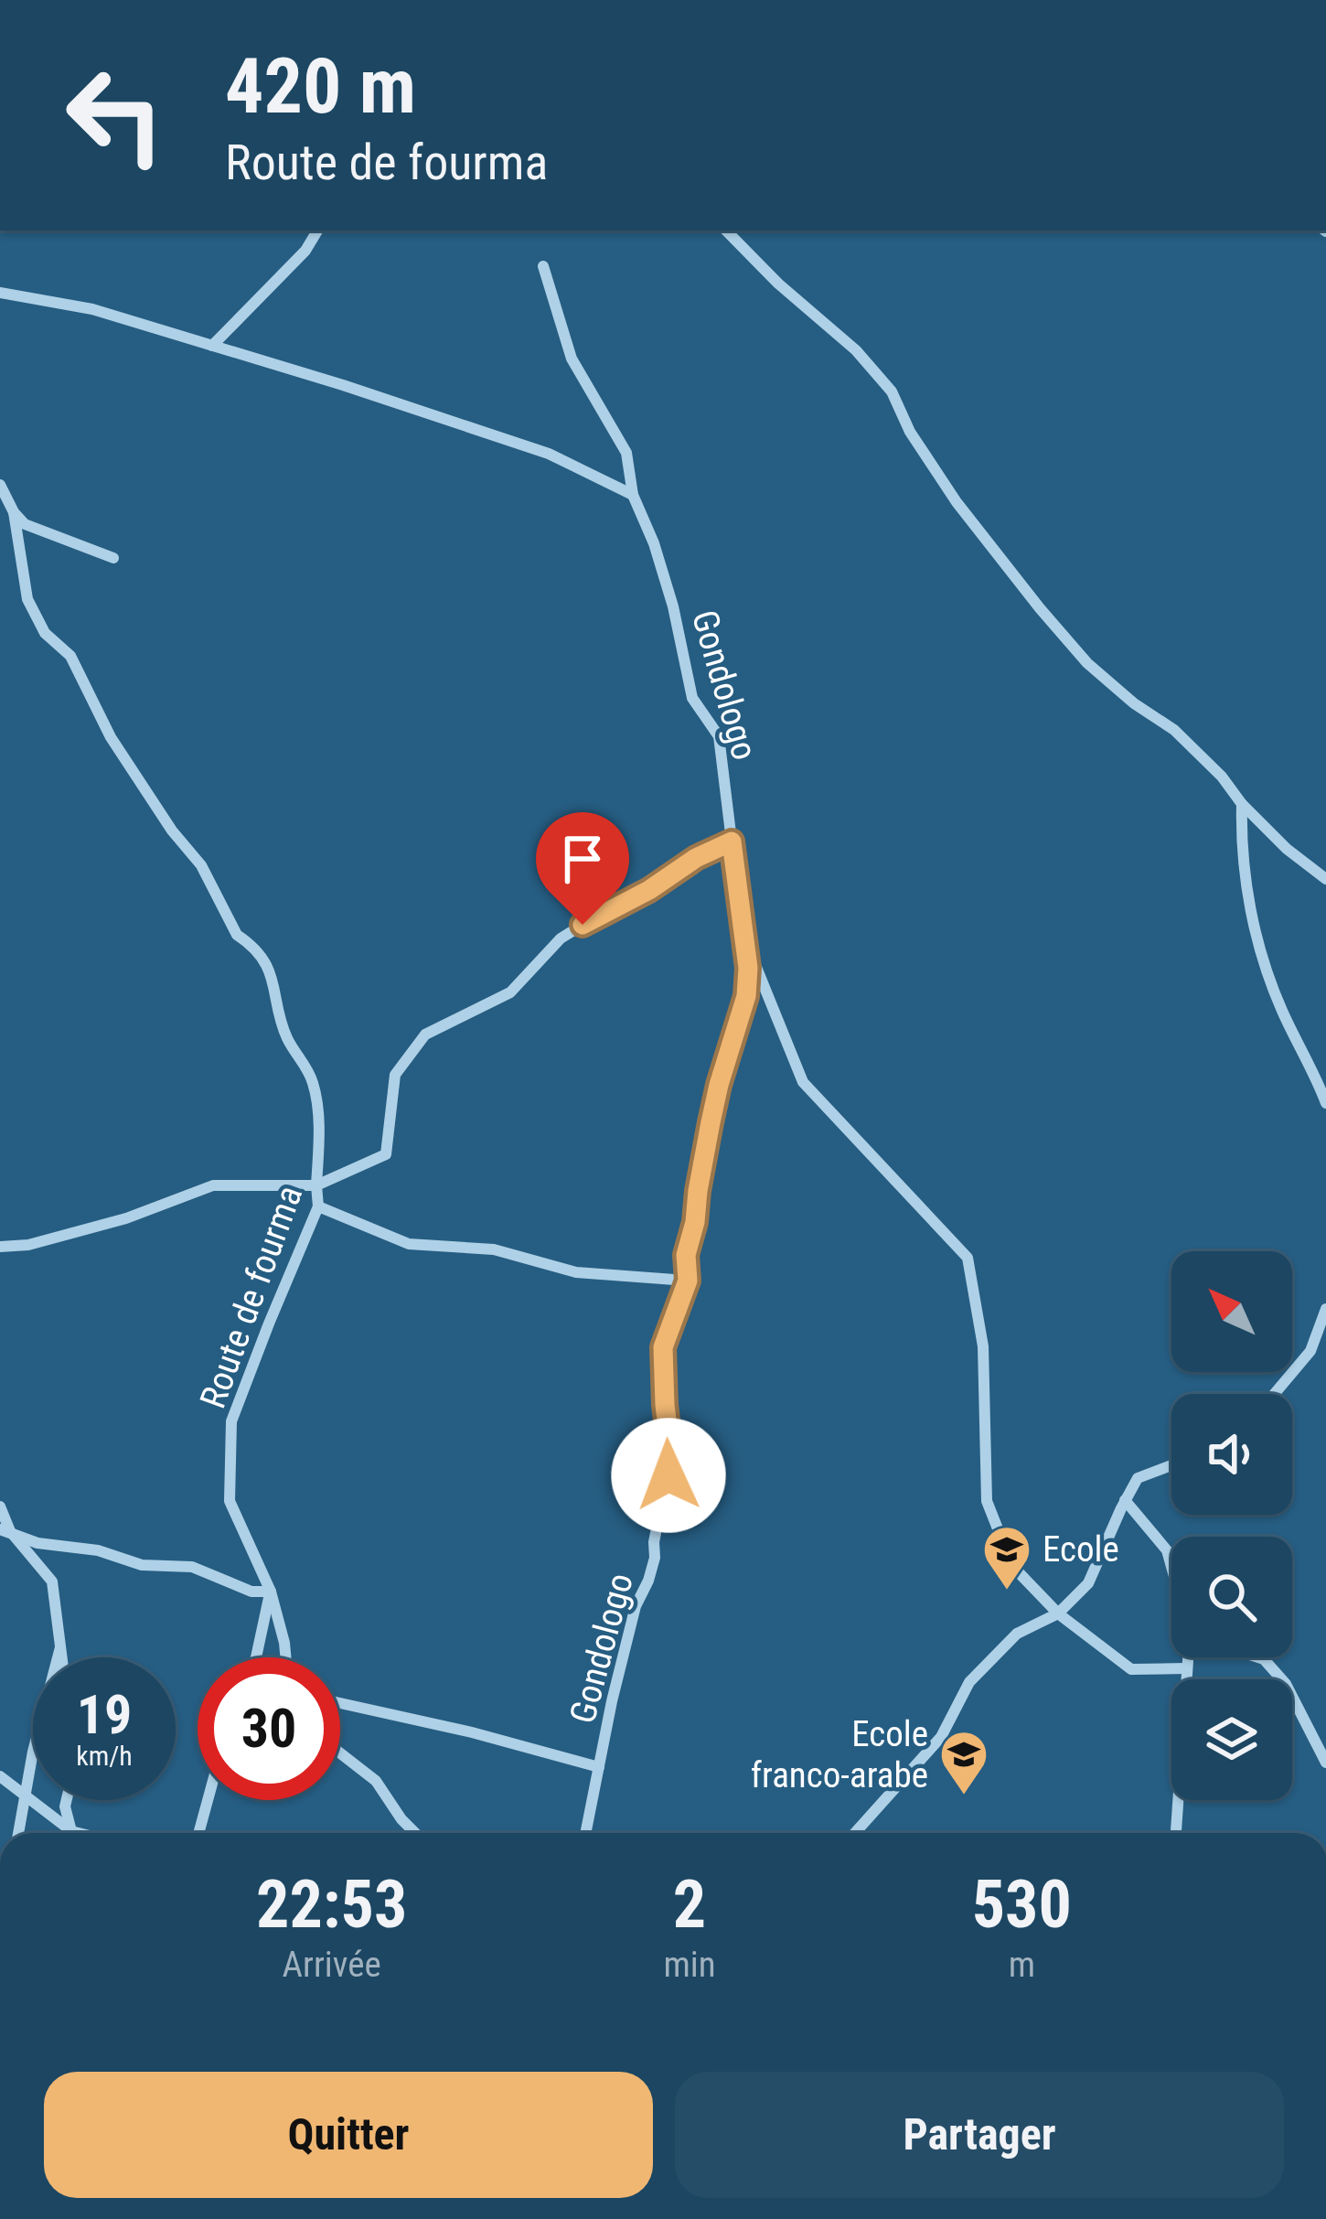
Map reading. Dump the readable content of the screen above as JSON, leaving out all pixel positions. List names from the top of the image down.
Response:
{
  "streets": {
    "street": ["Gondologo", "Route de fourma"]
  },
  "crossings": [
    ["Gondologo", "Route de fourma"]
  ],
  "places": {
    "school or university": ["Ecole", "Ecole franco-arabe"]
  },
  "north": "top left",
  "page": {
    "turn": ["420 m", "Route de fourma"],
    "speed": "19 km/h",
    "limit": "30",
    "eta": [
      "22:53",
      "Arrivée",
      "2",
      "min",
      "530",
      "m"
    ],
    "buttons": ["Quitter", "Partager"]
  }
}
